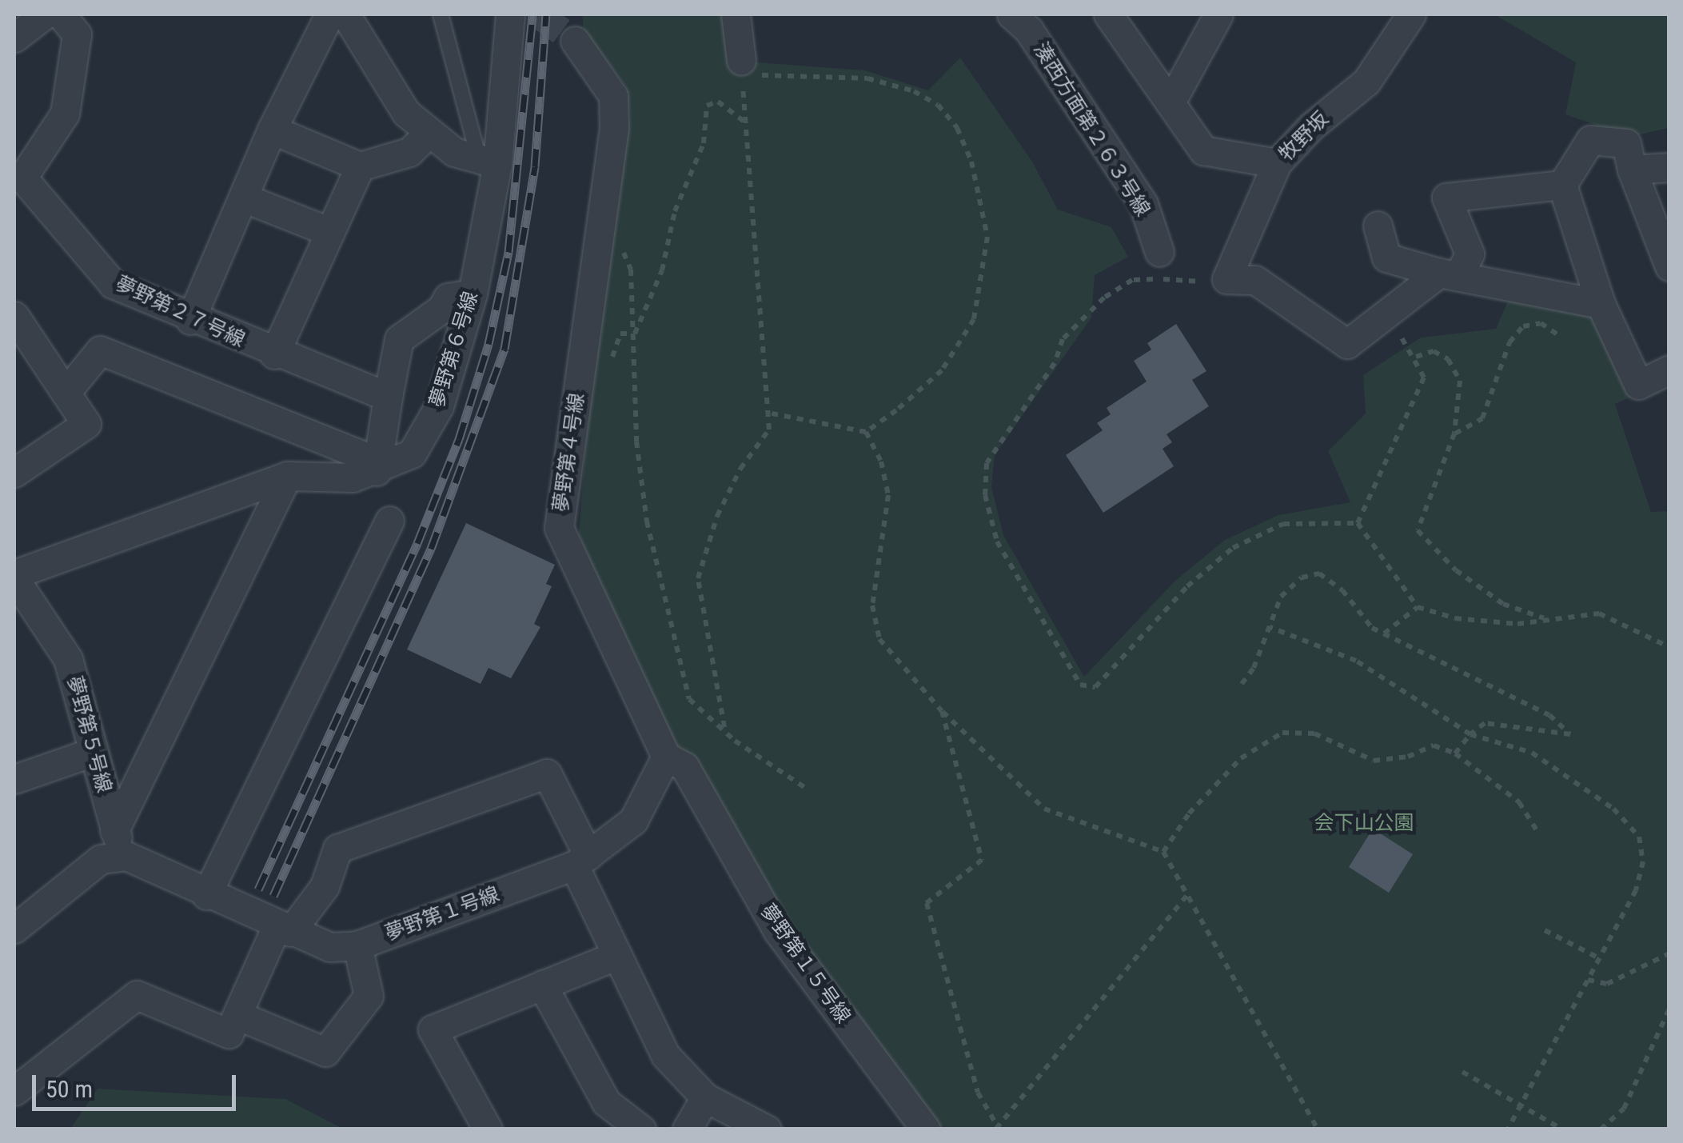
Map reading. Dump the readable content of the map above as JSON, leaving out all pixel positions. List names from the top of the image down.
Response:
{
  "streets": {
    "street": [
      "湊西方面第２６３号線",
      "牧野坂",
      "夢野第２７号線",
      "夢野第６号線",
      "夢野第４号線",
      "夢野第５号線",
      "夢野第１号線",
      "夢野第１５号線"
    ]
  },
  "crossings": [
    ["夢野第６号線", "夢野第５号線"],
    ["夢野第４号線", "夢野第１５号線"],
    ["夢野第５号線", "夢野第１号線"]
  ],
  "parks": ["会下山公園"],
  "scale_bar": "50 m"
}
